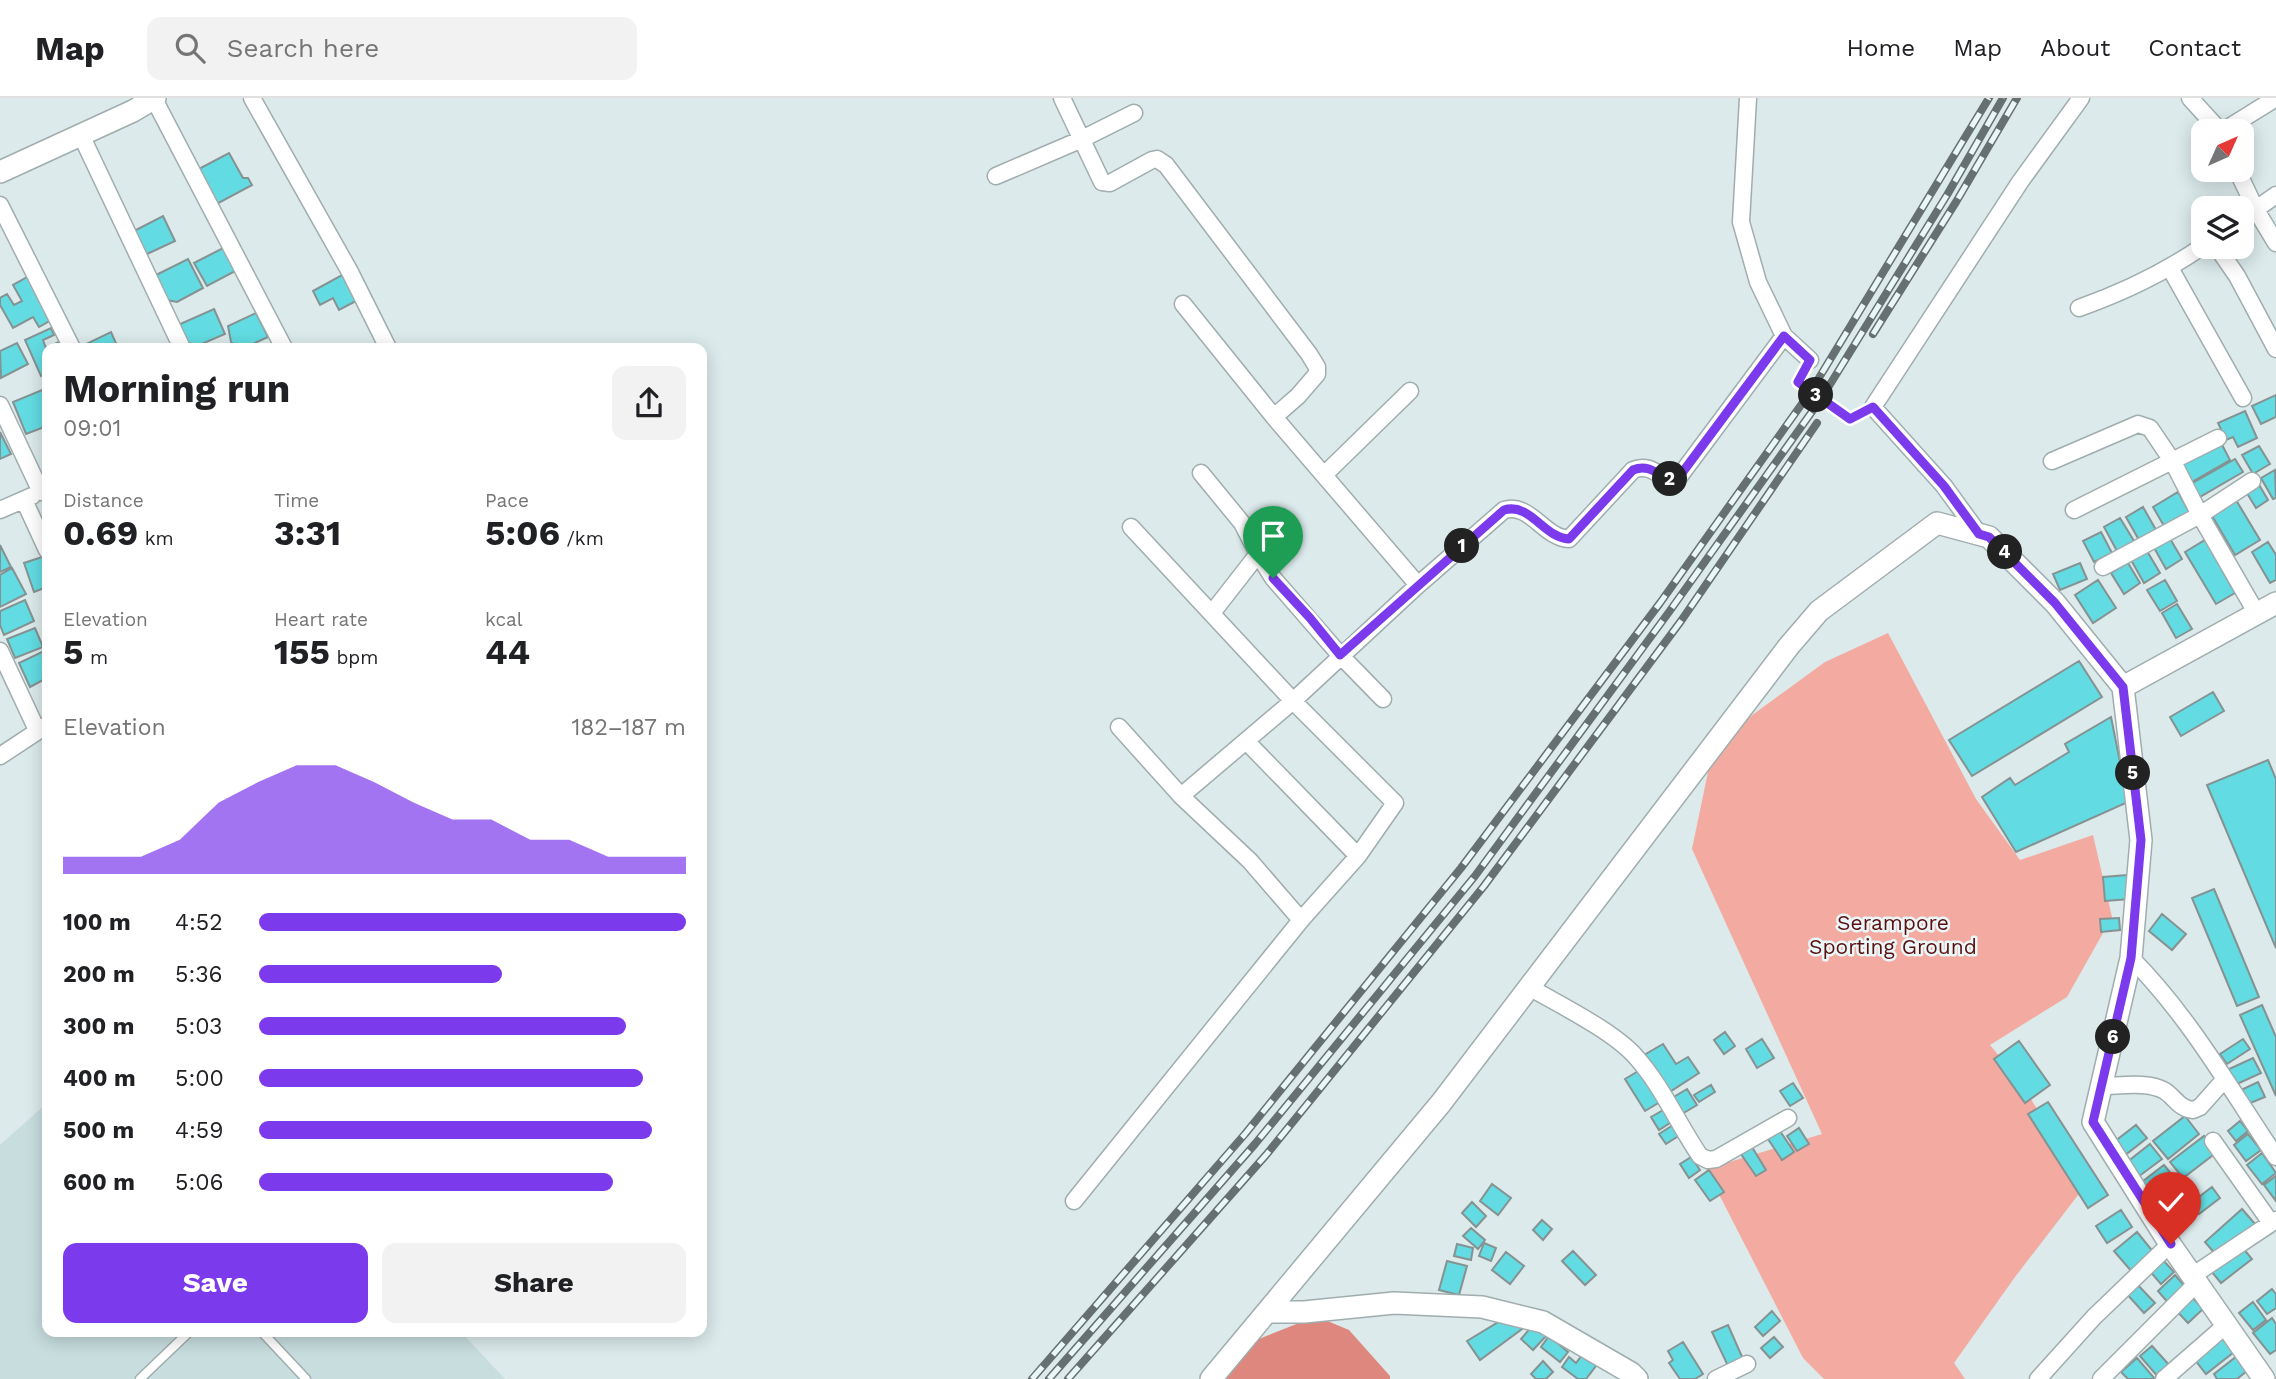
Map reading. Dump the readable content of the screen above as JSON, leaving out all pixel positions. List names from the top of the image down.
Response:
{
  "parks": ["Serampore Sporting Ground"],
  "north": "top right",
  "page": {
    "header": "Map",
    "search": "Search here",
    "nav": [
      "Home",
      "Map",
      "About",
      "Contact"
    ],
    "heading": ["Morning run", "09:01"],
    "pins": [
      "3",
      "2",
      "1",
      "4",
      "5",
      "6"
    ],
    "stats": [
      ["Distance", "0.69 km"],
      ["Time", "3:31"],
      ["Pace", "5:06 /km"],
      ["Elevation", "5 m"],
      ["Heart rate", "155 bpm"],
      ["kcal", "44"]
    ],
    "chart": ["Elevation", "182–187 m"],
    "list": [
      {
        "name": "100 m",
        "note": "4:52"
      },
      {
        "name": "200 m",
        "note": "5:36"
      },
      {
        "name": "300 m",
        "note": "5:03"
      },
      {
        "name": "400 m",
        "note": "5:00"
      },
      {
        "name": "500 m",
        "note": "4:59"
      },
      {
        "name": "600 m",
        "note": "5:06"
      }
    ],
    "buttons": ["Save", "Share"]
  }
}
